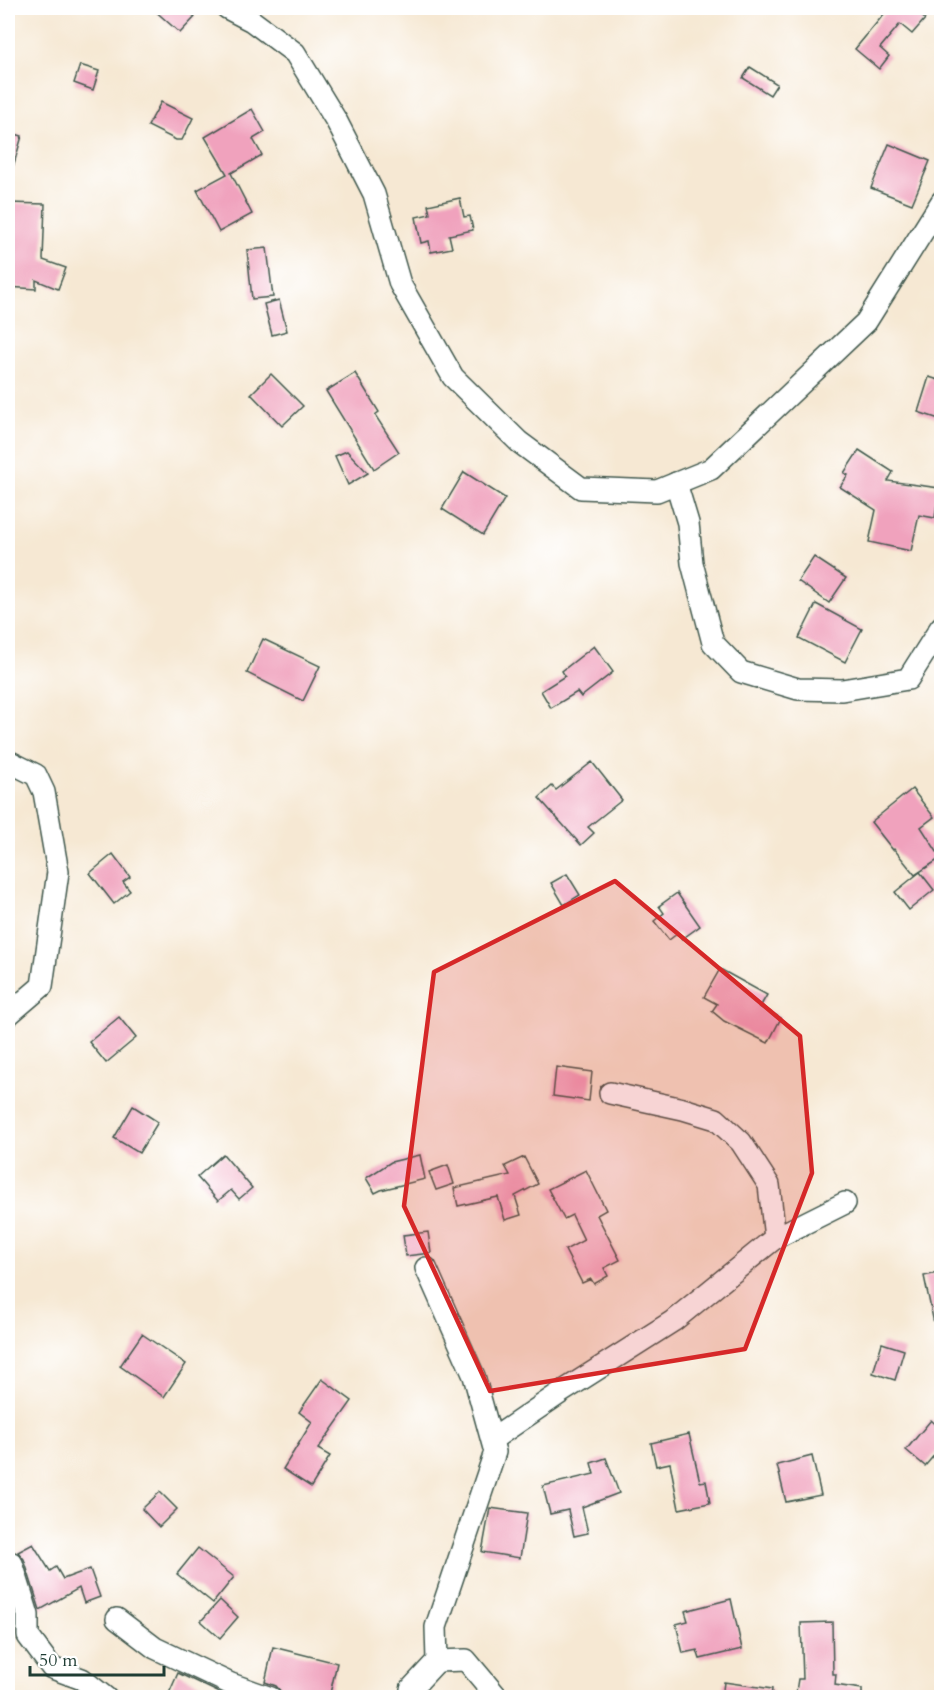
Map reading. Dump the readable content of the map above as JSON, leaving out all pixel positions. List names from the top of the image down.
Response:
{
  "scale_bar": "50 m"
}
